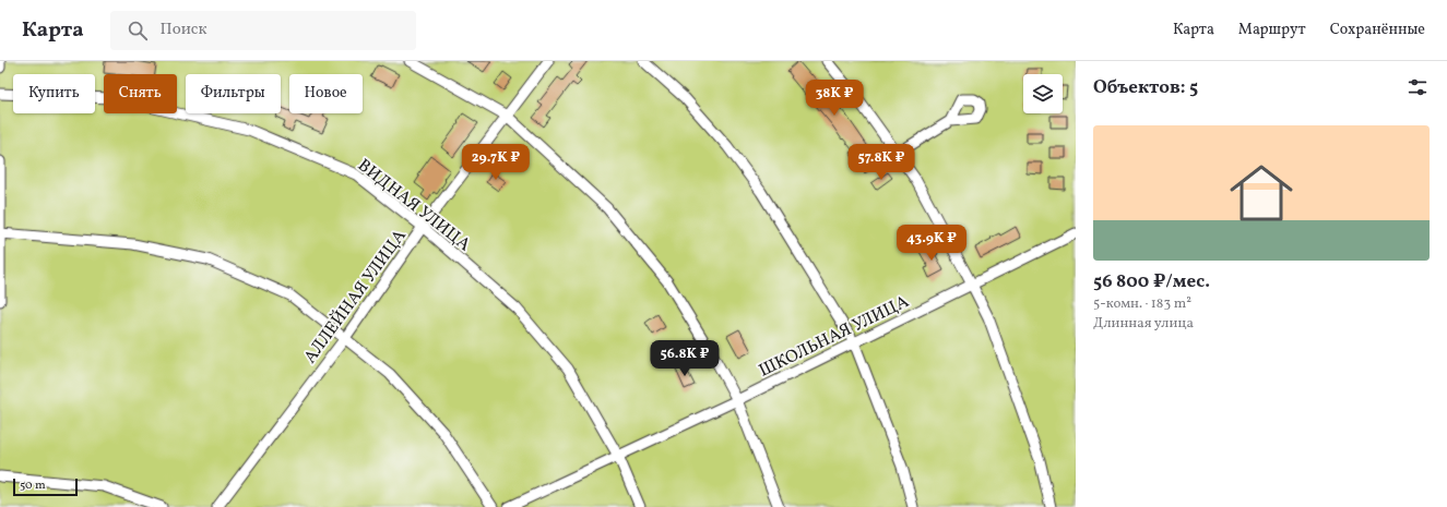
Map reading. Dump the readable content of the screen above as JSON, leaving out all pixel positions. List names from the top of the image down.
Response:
{
  "streets": {
    "street": ["ВИДНАЯ УЛИЦА", "АЛЛЕЙНАЯ УЛИЦА", "ШКОЛЬНАЯ УЛИЦА"]
  },
  "crossings": [
    ["ВИДНАЯ УЛИЦА", "АЛЛЕЙНАЯ УЛИЦА"],
    ["ВИДНАЯ УЛИЦА", "ШКОЛЬНАЯ УЛИЦА"]
  ],
  "scale_bar": "50 m",
  "page": {
    "header": "Карта",
    "search": "Поиск",
    "nav": ["Карта", "Маршрут", "Сохранённые"],
    "heading": "Объектов: 5",
    "chip": [
      "Купить",
      "Снять",
      "Фильтры",
      "Новое"
    ],
    "price": [
      "38K ₽",
      "29.7K ₽",
      "57.8K ₽",
      "43.9K ₽",
      "56.8K ₽"
    ],
    "list": [
      {
        "name": "56 800 ₽/мес.",
        "note": "5-комн. · 183 m² · Длинная улица"
      }
    ],
    "scale": "50 m"
  }
}
